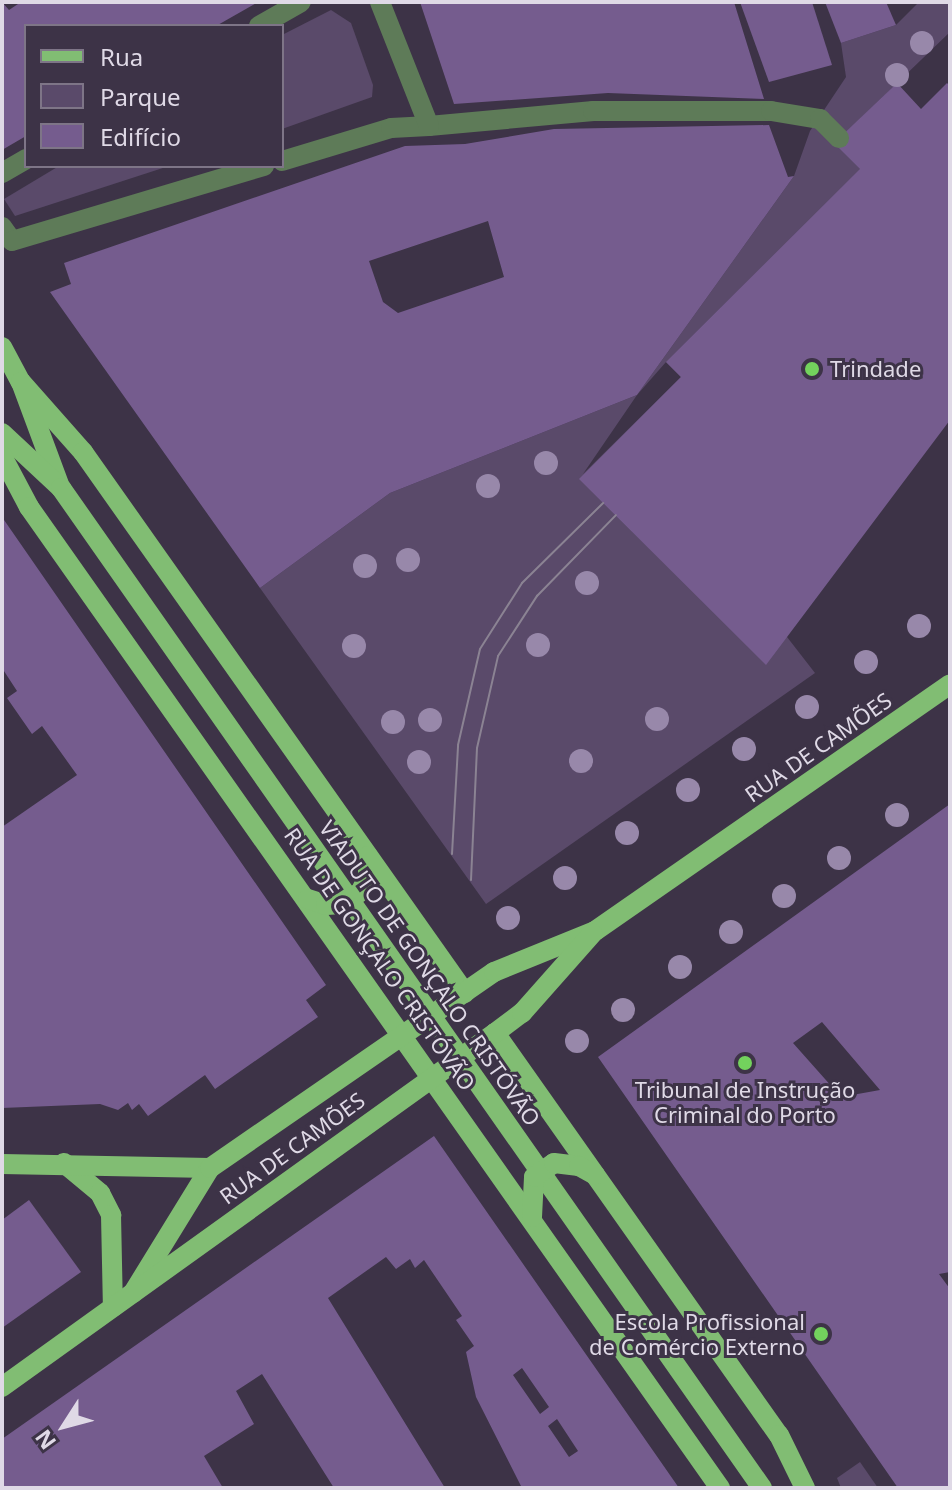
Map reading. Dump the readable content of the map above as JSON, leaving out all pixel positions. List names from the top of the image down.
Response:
{
  "streets": {
    "main road": ["RUA DE CAMÕES", "RUA DE GONÇALO CRISTÓVÃO", "VIADUTO DE GONÇALO CRISTÓVÃO"]
  },
  "crossings": [
    ["RUA DE CAMÕES", "RUA DE GONÇALO CRISTÓVÃO"]
  ],
  "places": ["Trindade", "Tribunal de Instrução Criminal do Porto", "Escola Profissional de Comércio Externo"],
  "legend": ["Rua", "Parque", "Edifício"],
  "north": "bottom left"
}
